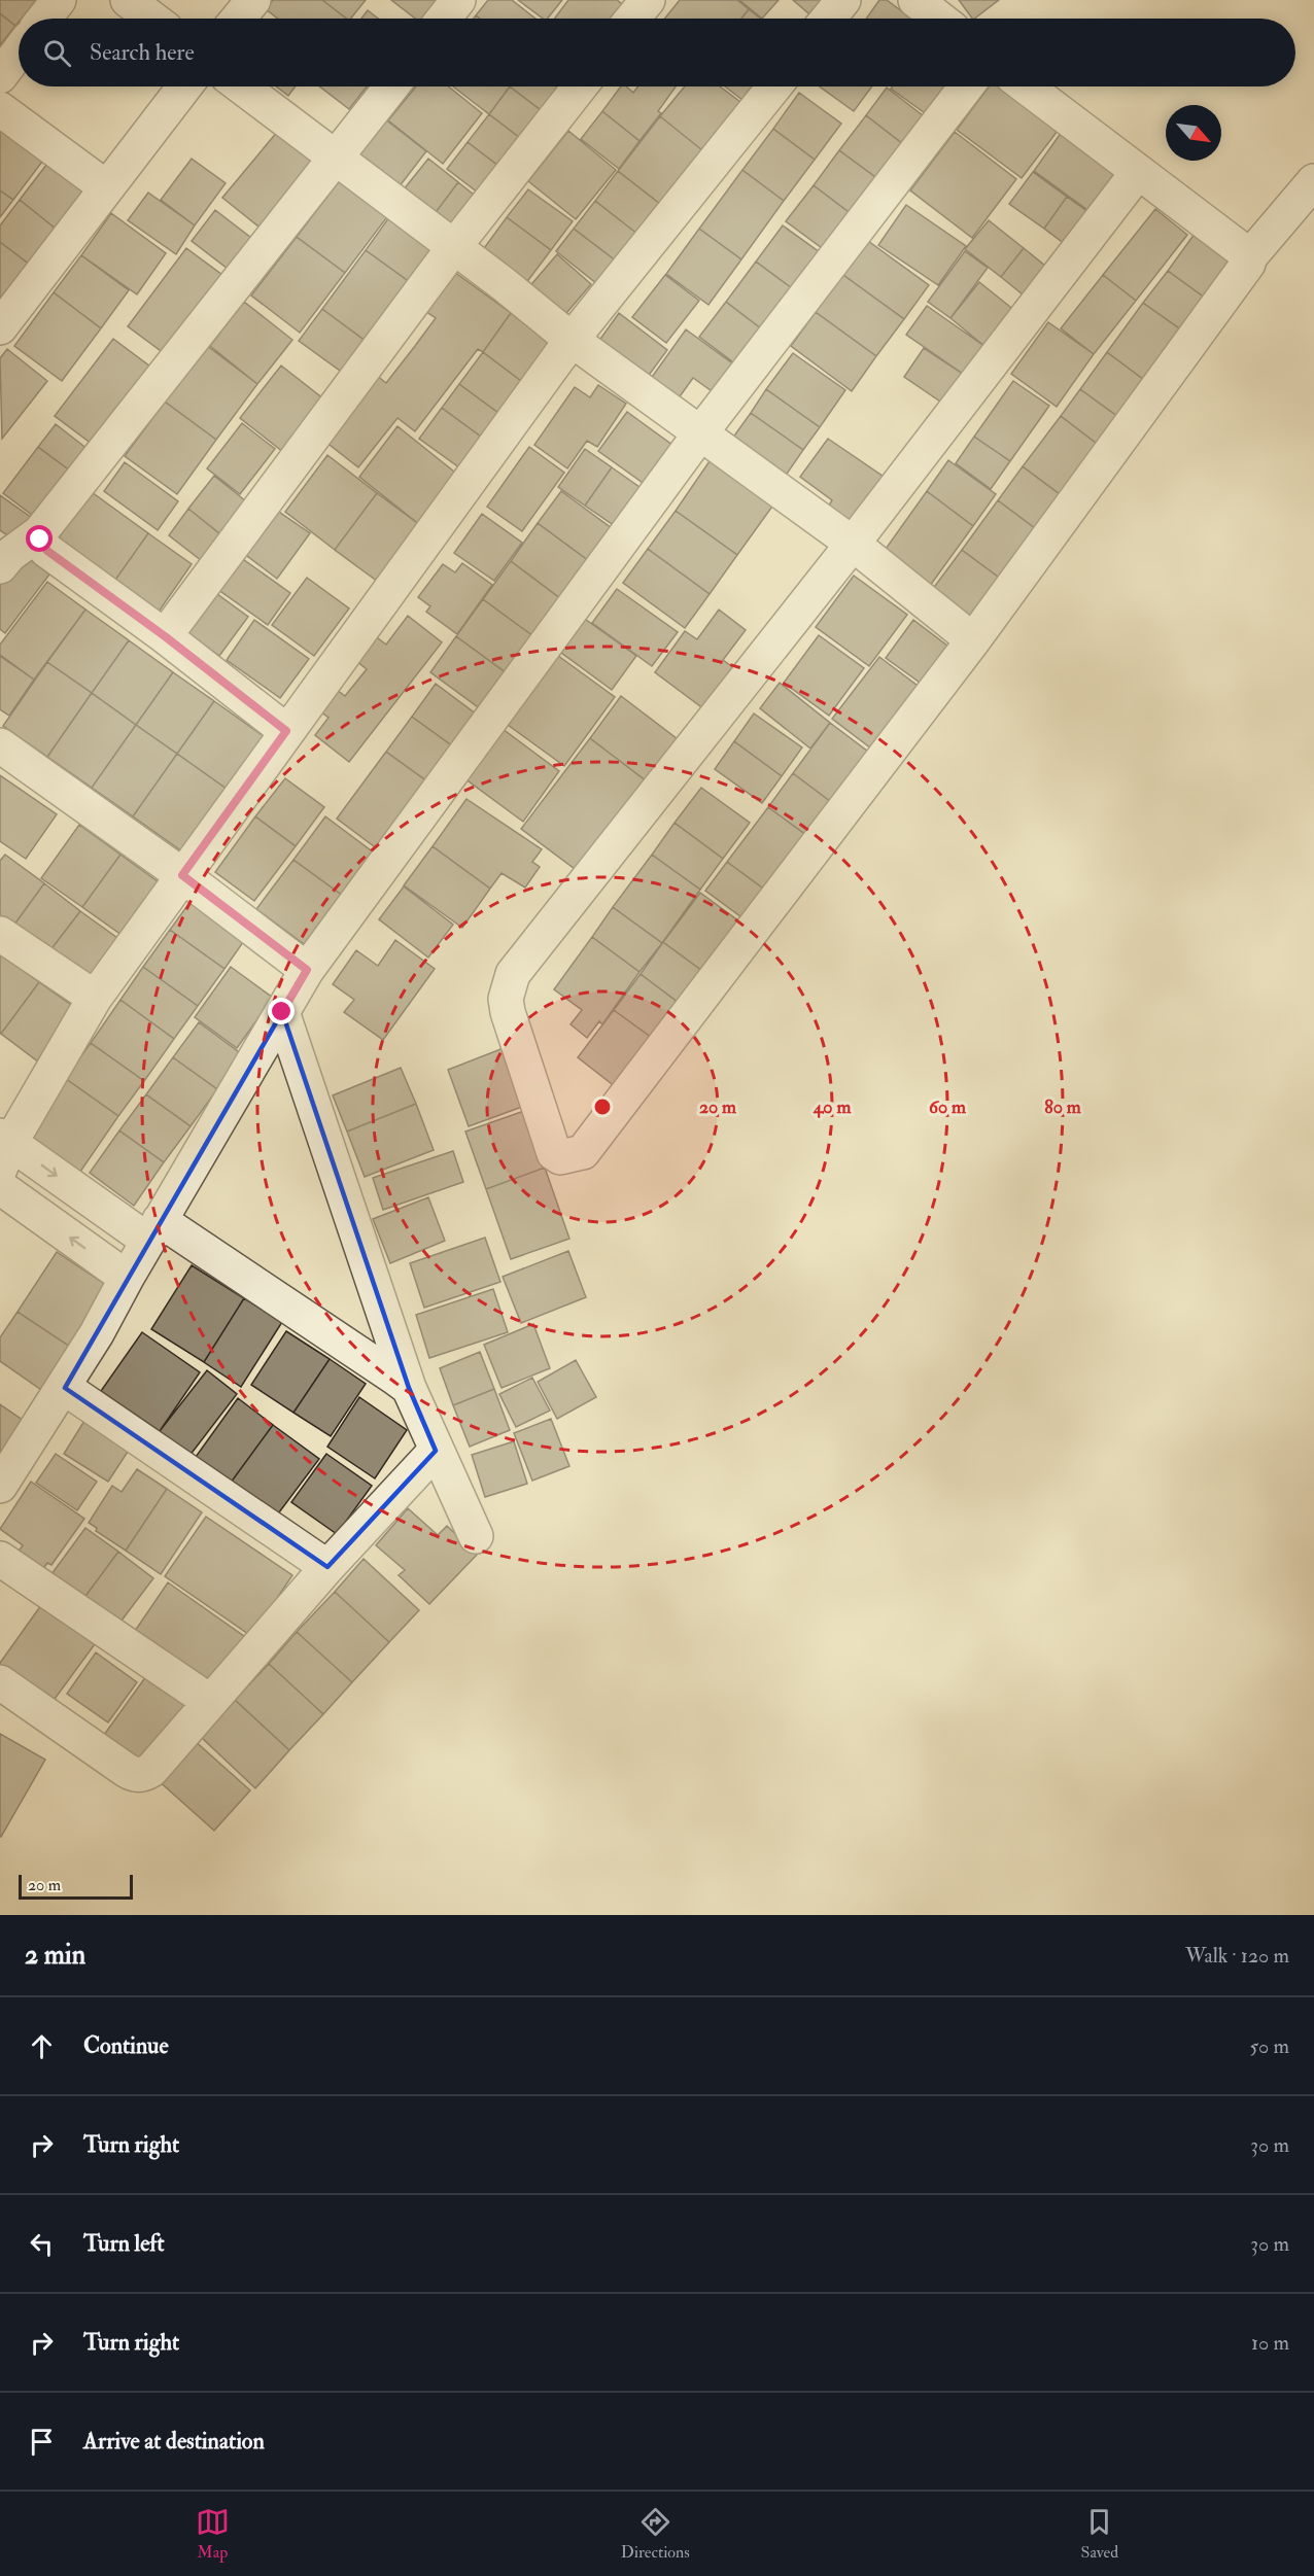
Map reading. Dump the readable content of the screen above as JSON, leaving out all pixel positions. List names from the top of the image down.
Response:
{
  "scale_bar": "20 m",
  "north": "bottom right",
  "page": {
    "search": "Search here",
    "scale": "20 m",
    "heading": ["2 min", "Walk · 120 m"],
    "list": [
      ["Continue", "50 m"],
      ["Turn right", "30 m"],
      ["Turn left", "30 m"],
      ["Turn right", "10 m"],
      "Arrive at destination"
    ],
    "nav": ["Map", "Directions", "Saved"]
  },
  "rings": [
    "20 m",
    "40 m",
    "60 m",
    "80 m"
  ]
}
